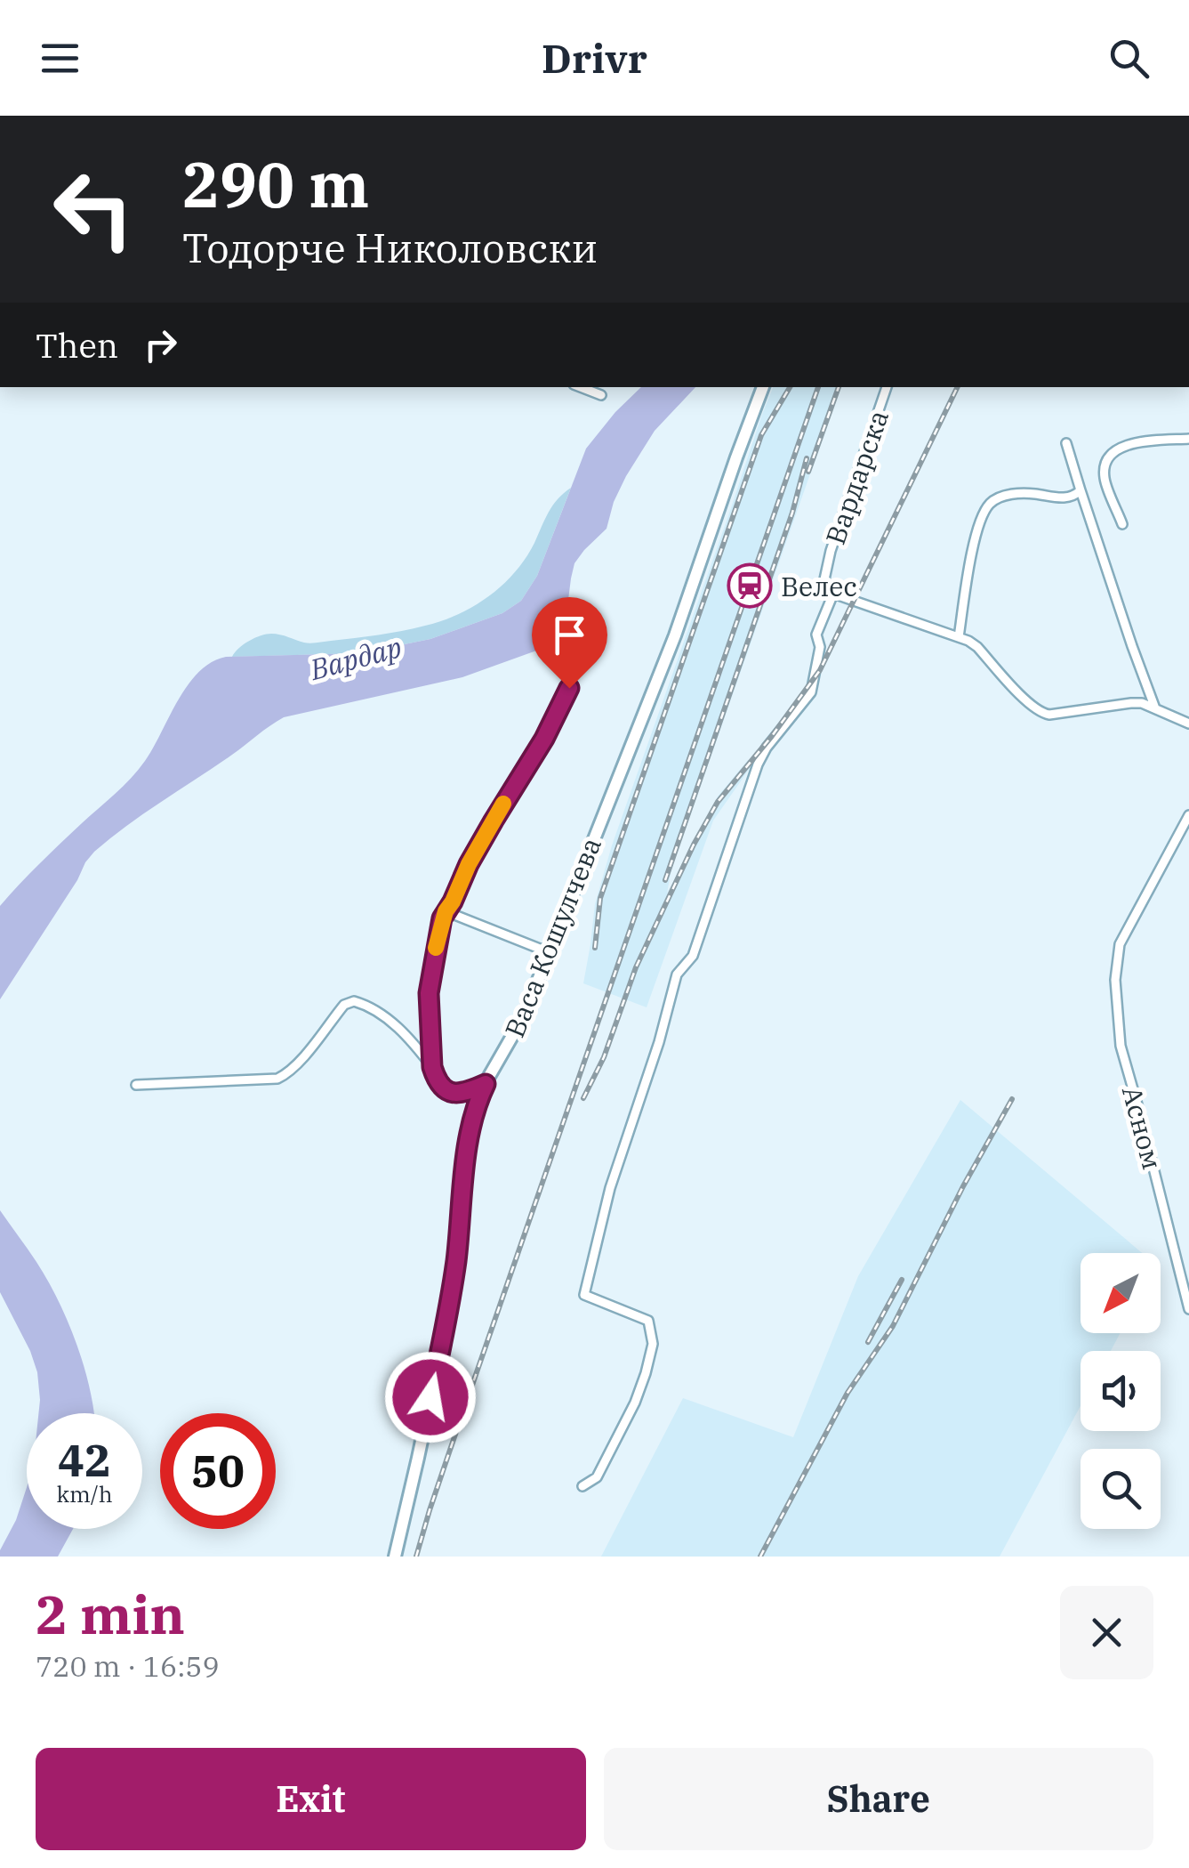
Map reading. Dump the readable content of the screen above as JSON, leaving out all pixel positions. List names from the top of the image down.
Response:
{
  "streets": {
    "main road": ["Васа Кошулчева"],
    "street": ["Вардарска", "Асном"]
  },
  "water": ["Вардар"],
  "places": {
    "station": ["Велес"]
  },
  "north": "bottom left",
  "page": {
    "header": "Drivr",
    "turn": ["290 m", "Тодорче Николовски"],
    "then": "Then",
    "speed": "42 km/h",
    "limit": "50",
    "heading": ["2 min", "720 m · 16:59"],
    "buttons": ["Exit", "Share"]
  }
}
